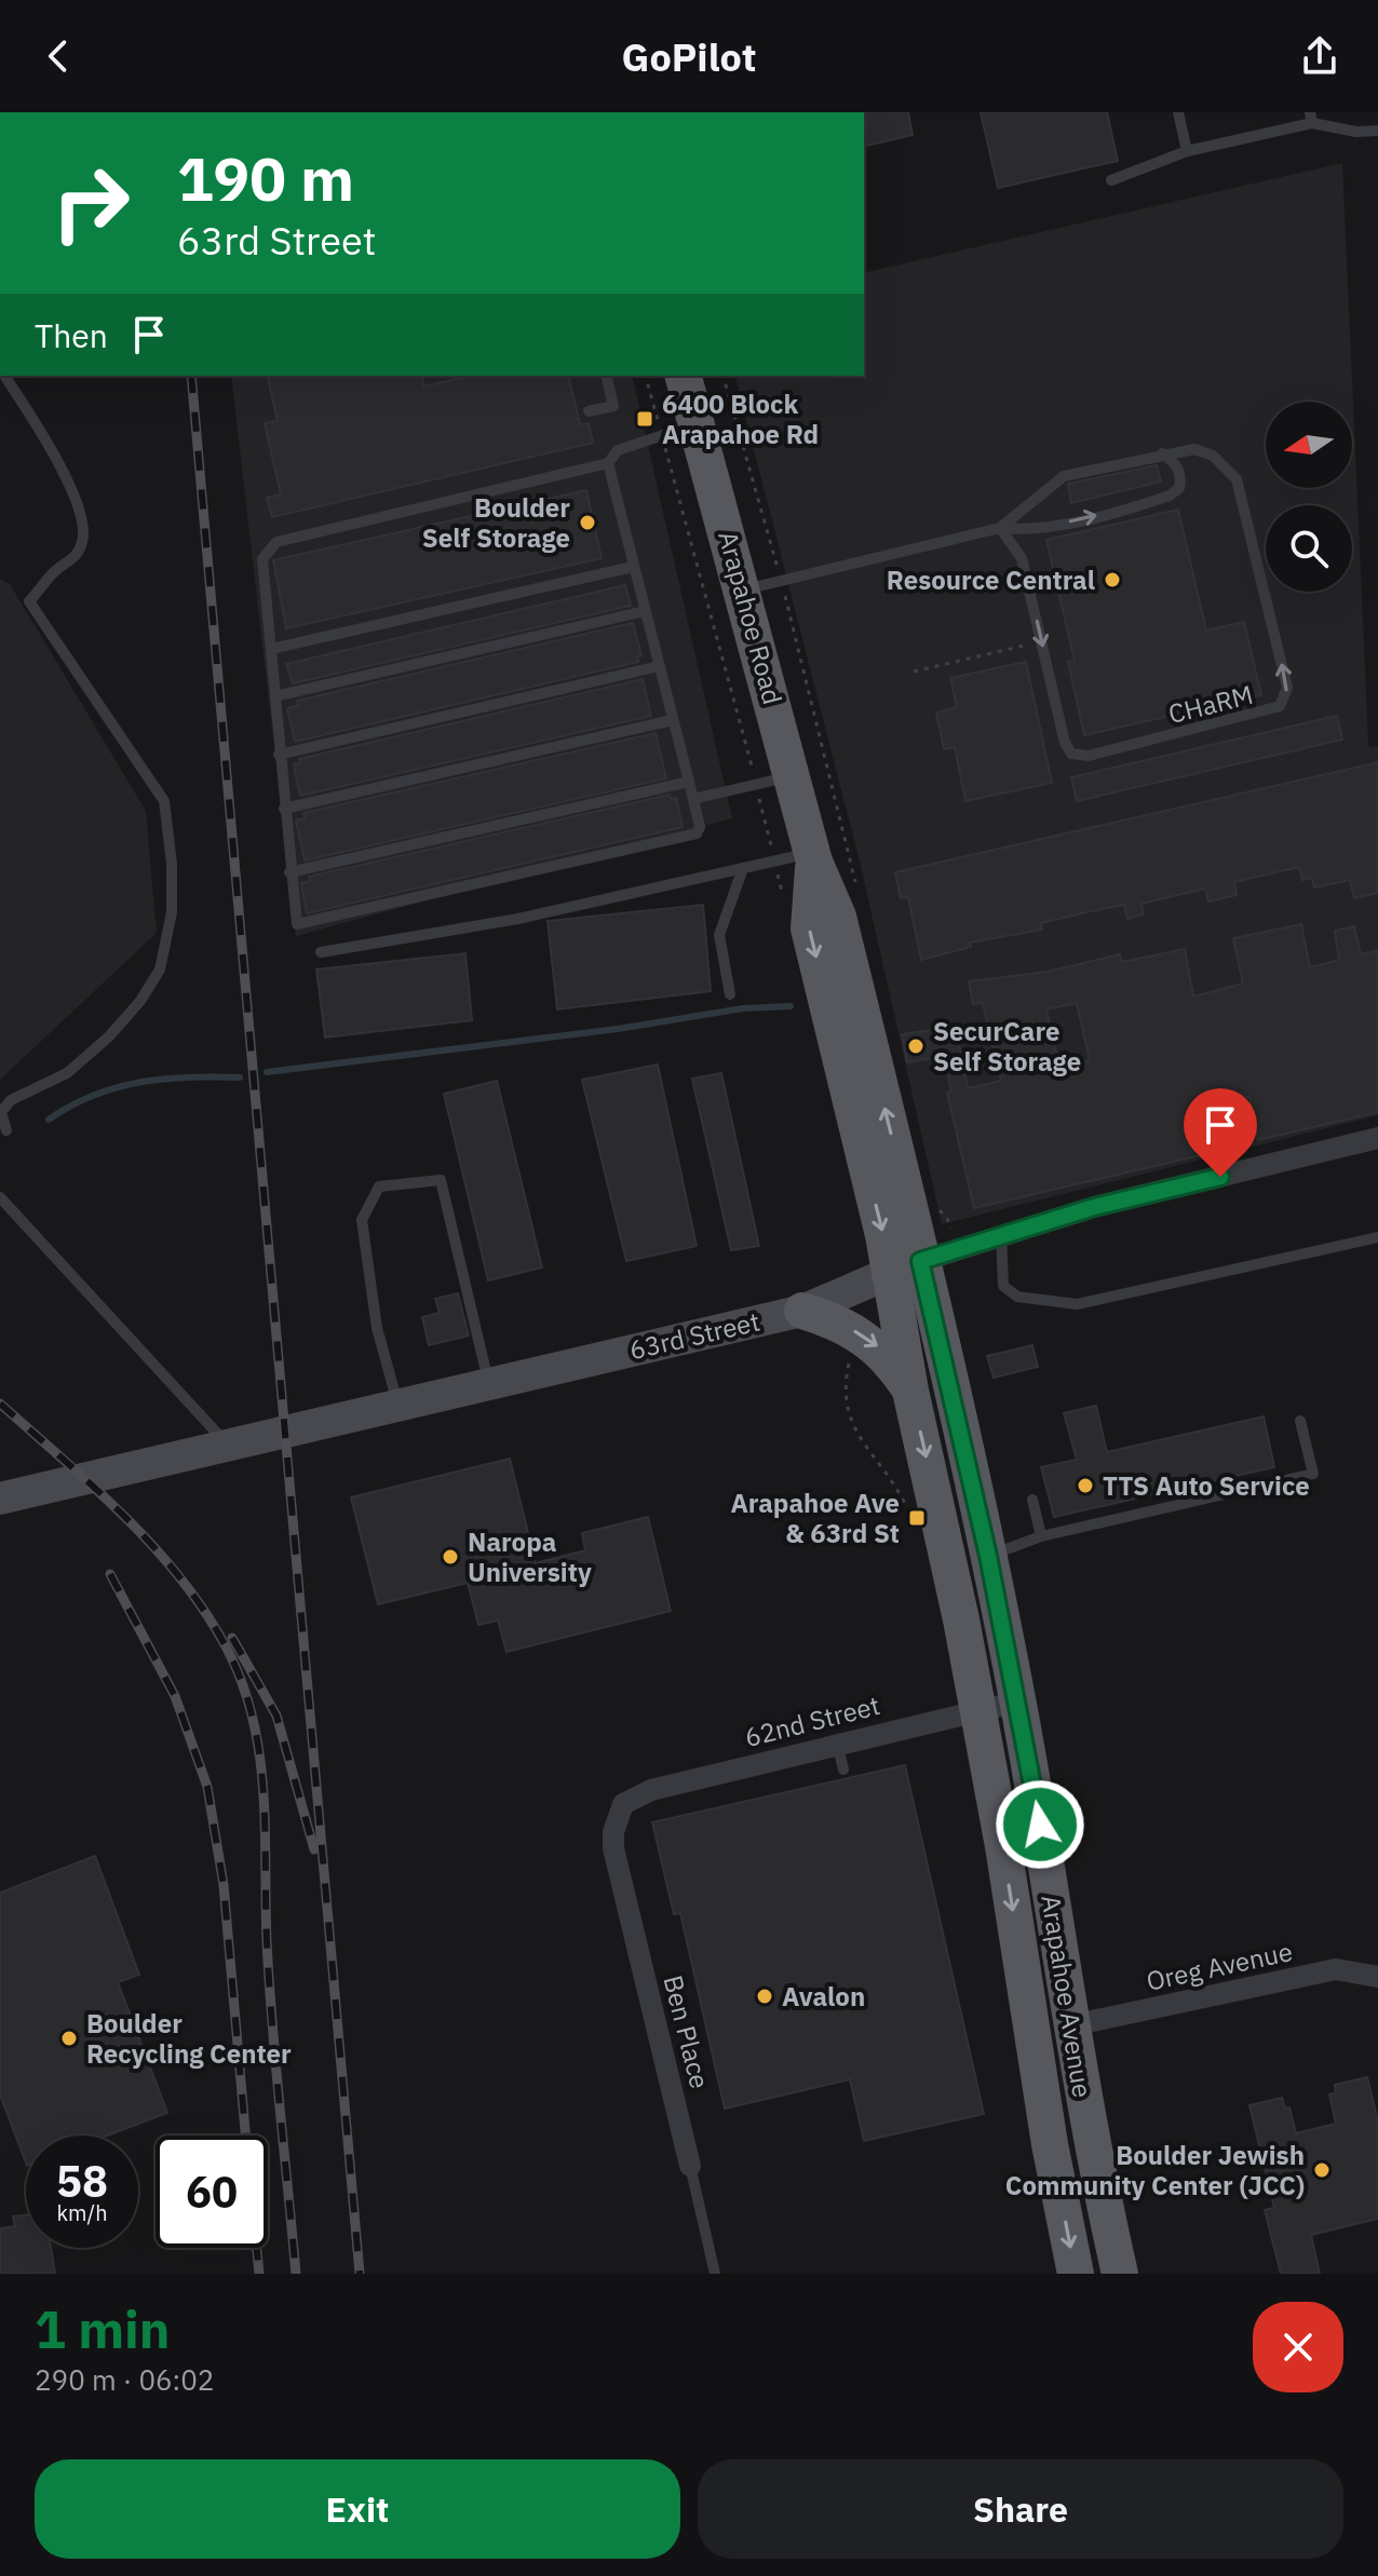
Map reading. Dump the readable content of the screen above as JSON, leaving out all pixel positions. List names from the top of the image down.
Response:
{
  "streets": {
    "main road": ["Arapahoe Road", "Arapahoe Avenue"],
    "street": [
      "63rd Street",
      "62nd Street",
      "Oreg Avenue",
      "Ben Place"
    ],
    "lane": ["CHaRM"]
  },
  "crossings": [
    ["Arapahoe Road", "63rd Street"],
    ["Arapahoe Road", "Arapahoe Avenue"],
    ["63rd Street", "Arapahoe Avenue"],
    ["62nd Street", "Arapahoe Avenue"],
    ["62nd Street", "Ben Place"],
    ["Oreg Avenue", "Arapahoe Avenue"]
  ],
  "places": {
    "transit": ["6400 Block Arapahoe Rd", "Arapahoe Ave & 63rd St"],
    "other": [
      "Boulder Self Storage",
      "Resource Central",
      "SecurCare Self Storage",
      "TTS Auto Service",
      "Naropa University",
      "Avalon",
      "Boulder Recycling Center",
      "Boulder Jewish Community Center (JCC)"
    ]
  },
  "north": "left",
  "page": {
    "header": "GoPilot",
    "turn": ["190 m", "63rd Street"],
    "then": "Then",
    "speed": "58 km/h",
    "limit": "60",
    "heading": ["1 min", "290 m · 06:02"],
    "buttons": ["Exit", "Share"]
  }
}
